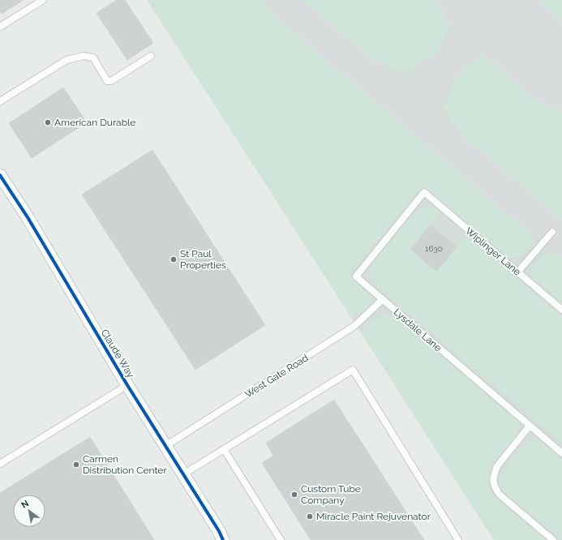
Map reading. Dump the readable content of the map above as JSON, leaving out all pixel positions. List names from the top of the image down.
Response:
{
  "streets": {
    "street": ["Claude Way"],
    "lane": ["Wiplinger Lane", "Lysdale Lane", "West Gate Road"]
  },
  "crossings": [
    ["Wiplinger Lane", "Lysdale Lane"],
    ["Lysdale Lane", "West Gate Road"],
    ["Claude Way", "West Gate Road"]
  ],
  "places": [
    "American Durable",
    "St Paul Properties",
    "Carmen Distribution Center",
    "Custom Tube Company",
    "Miracle Paint Rejuvenator"
  ],
  "house_numbers": ["1630"],
  "north": "top left"
}
